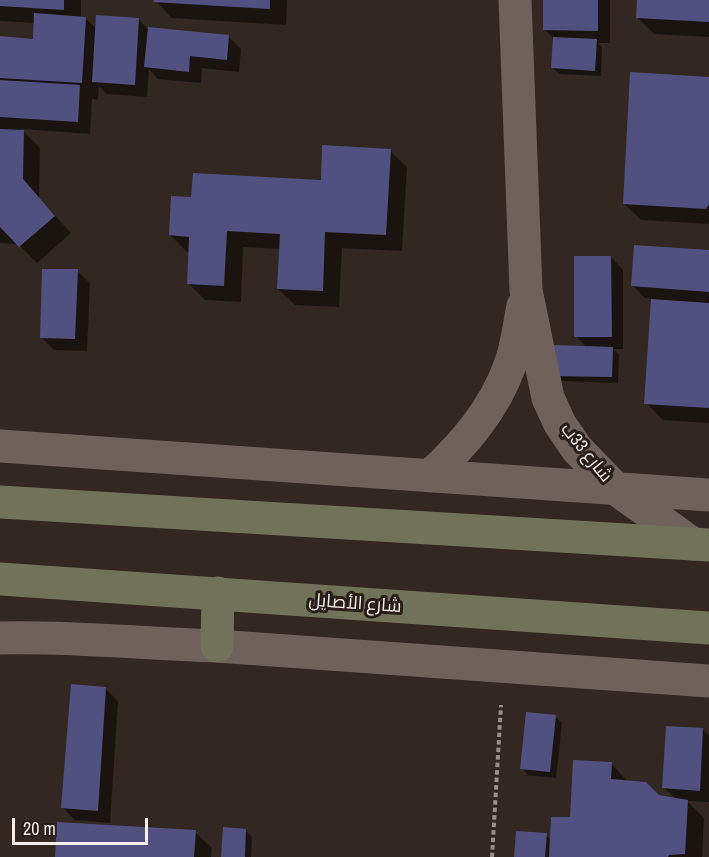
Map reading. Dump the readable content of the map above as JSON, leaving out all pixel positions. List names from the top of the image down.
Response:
{
  "streets": {
    "street": ["شارع 33ب", "شارع الأصايل"]
  },
  "scale_bar": "20 m"
}
